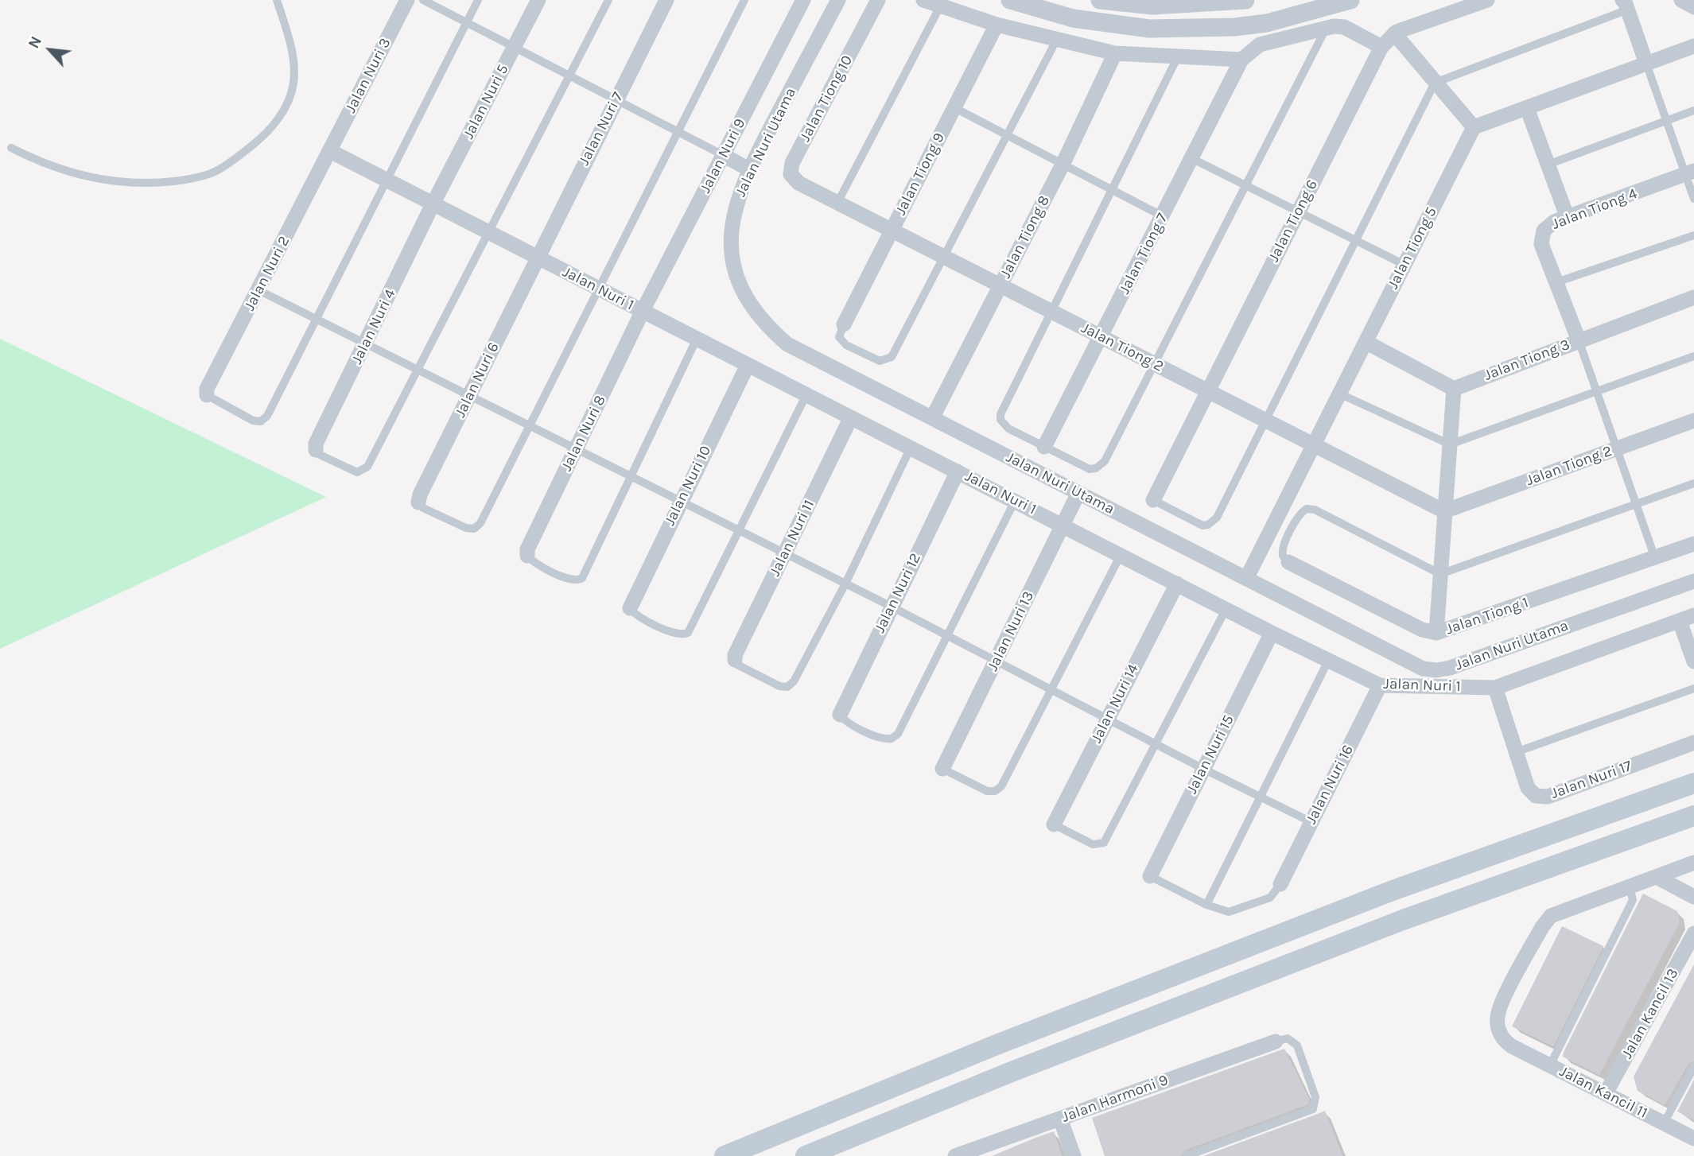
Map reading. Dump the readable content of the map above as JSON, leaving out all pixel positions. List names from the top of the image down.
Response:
{
  "streets": {
    "street": [
      "Jalan Nuri 3",
      "Jalan Tiong 10",
      "Jalan Nuri 5",
      "Jalan Nuri 7",
      "Jalan Nuri Utama",
      "Jalan Nuri 9",
      "Jalan Tiong 9",
      "Jalan Tiong 4",
      "Jalan Tiong 6",
      "Jalan Tiong 8",
      "Jalan Tiong 5",
      "Jalan Tiong 7",
      "Jalan Nuri 2",
      "Jalan Nuri 1",
      "Jalan Nuri 4",
      "Jalan Tiong 2",
      "Jalan Tiong 3",
      "Jalan Nuri 6",
      "Jalan Nuri 8",
      "Jalan Nuri 10",
      "Jalan Nuri 11",
      "Jalan Nuri 12",
      "Jalan Tiong 1",
      "Jalan Nuri 13",
      "Jalan Nuri 14",
      "Jalan Nuri 15",
      "Jalan Nuri 17",
      "Jalan Nuri 16",
      "Jalan Kancil 13",
      "Jalan Kancil 11",
      "Jalan Harmoni 9"
    ]
  },
  "crossings": [
    ["Jalan Nuri 3", "Jalan Nuri 2"],
    ["Jalan Nuri 3", "Jalan Nuri 1"],
    ["Jalan Tiong 10", "Jalan Tiong 2"],
    ["Jalan Nuri 5", "Jalan Nuri 1"],
    ["Jalan Nuri 5", "Jalan Nuri 4"],
    ["Jalan Nuri 7", "Jalan Nuri 1"],
    ["Jalan Nuri 7", "Jalan Nuri 6"],
    ["Jalan Nuri Utama", "Jalan Tiong 8"],
    ["Jalan Nuri Utama", "Jalan Tiong 5"],
    ["Jalan Nuri Utama", "Jalan Nuri 13"],
    ["Jalan Nuri 9", "Jalan Nuri 1"],
    ["Jalan Nuri 9", "Jalan Nuri 8"],
    ["Jalan Tiong 9", "Jalan Tiong 2"],
    ["Jalan Tiong 4", "Jalan Tiong 3"],
    ["Jalan Tiong 6", "Jalan Tiong 2"],
    ["Jalan Tiong 8", "Jalan Tiong 2"],
    ["Jalan Tiong 5", "Jalan Tiong 2"],
    ["Jalan Tiong 7", "Jalan Tiong 2"],
    ["Jalan Nuri 2", "Jalan Nuri 1"],
    ["Jalan Nuri 1", "Jalan Nuri 4"],
    ["Jalan Nuri 1", "Jalan Nuri 6"],
    ["Jalan Nuri 1", "Jalan Nuri 8"],
    ["Jalan Nuri 1", "Jalan Nuri 10"],
    ["Jalan Nuri 1", "Jalan Nuri 11"],
    ["Jalan Nuri 1", "Jalan Nuri 12"],
    ["Jalan Nuri 1", "Jalan Nuri 13"],
    ["Jalan Nuri 1", "Jalan Nuri 14"],
    ["Jalan Nuri 1", "Jalan Nuri 15"],
    ["Jalan Nuri 1", "Jalan Nuri 17"],
    ["Jalan Nuri 1", "Jalan Nuri 16"],
    ["Jalan Kancil 13", "Jalan Kancil 11"]
  ],
  "north": "top left"
}
